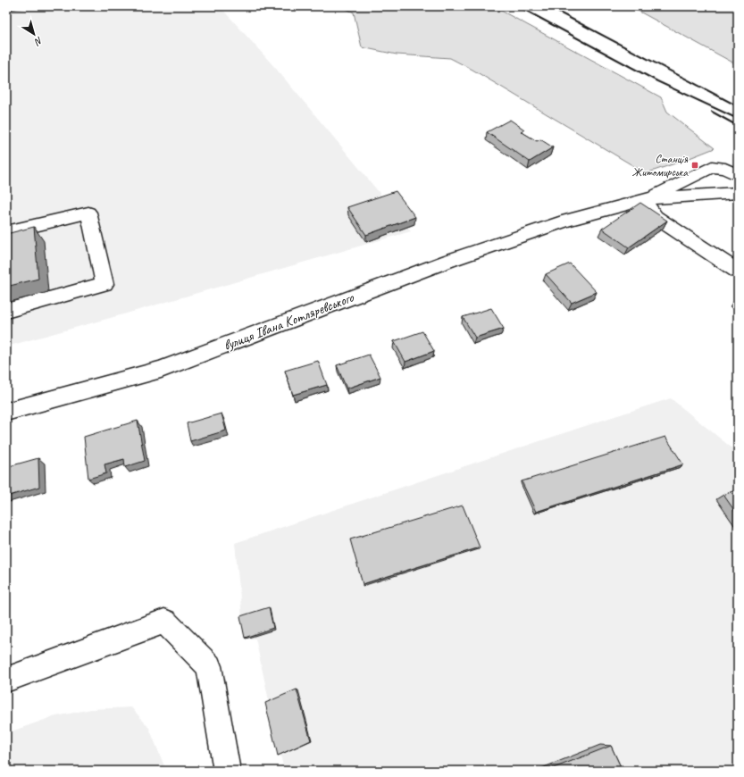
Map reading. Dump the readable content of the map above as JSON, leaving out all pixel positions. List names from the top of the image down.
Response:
{
  "streets": {
    "street": ["вулиця Івана Котляревського"]
  },
  "places": {
    "transit": ["Станція Житомирська"]
  },
  "north": "bottom right"
}
